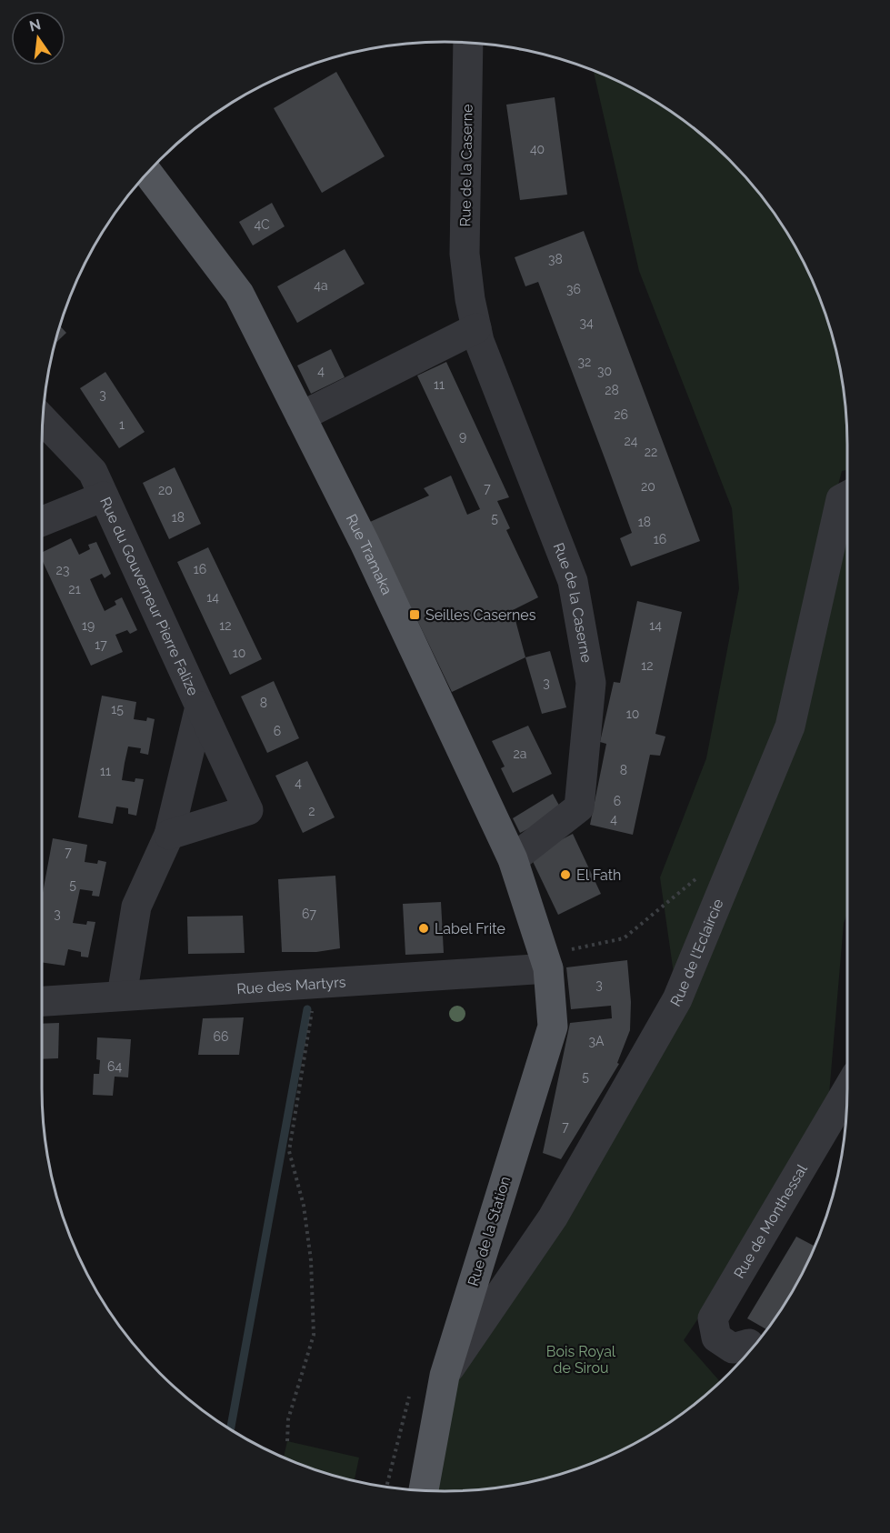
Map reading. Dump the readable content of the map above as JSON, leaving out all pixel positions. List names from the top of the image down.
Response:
{
  "streets": {
    "main road": ["Rue Tramaka", "Rue de la Station"],
    "street": [
      "Rue de la Caserne",
      "Rue du Gouverneur Pierre Falize",
      "Rue de l'Eclaircie",
      "Rue des Martyrs",
      "Rue de Monthessal"
    ]
  },
  "crossings": [
    ["Rue de la Caserne", "Rue Tramaka"],
    ["Rue Tramaka", "Rue des Martyrs"],
    ["Rue Tramaka", "Rue de la Station"],
    ["Rue du Gouverneur Pierre Falize", "Rue des Martyrs"],
    ["Rue de l'Eclaircie", "Rue de la Station"],
    ["Rue des Martyrs", "Rue de la Station"]
  ],
  "parks": ["Bois Royal de Sirou"],
  "places": {
    "transit": ["Seilles Casernes"],
    "other": ["El Fath", "Label Frite"]
  },
  "house_numbers": [
    "40",
    "4C",
    "38",
    "4a",
    "36",
    "34",
    "32",
    "4",
    "30",
    "11",
    "28",
    "3",
    "26",
    "1",
    "9",
    "24",
    "22",
    "20",
    "7",
    "20",
    "18",
    "5",
    "18",
    "16",
    "16",
    "23",
    "21",
    "14",
    "19",
    "12",
    "14",
    "17",
    "10",
    "12",
    "3",
    "8",
    "15",
    "10",
    "6",
    "2a",
    "8",
    "11",
    "4",
    "6",
    "2",
    "4",
    "7",
    "5",
    "3",
    "67",
    "3",
    "66",
    "3A",
    "64",
    "5",
    "7"
  ],
  "north": "top"
}
